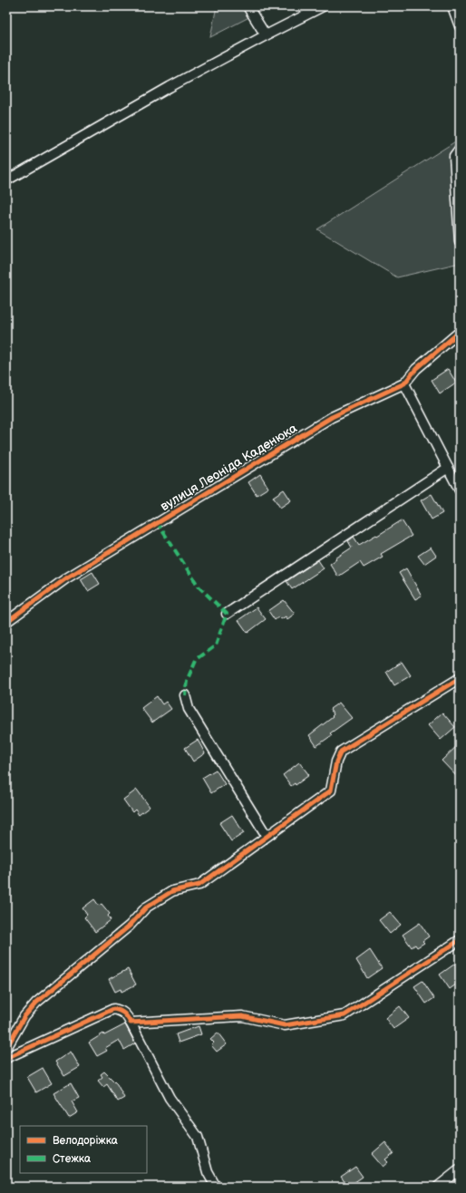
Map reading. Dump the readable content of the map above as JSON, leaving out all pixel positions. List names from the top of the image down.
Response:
{
  "streets": {
    "street": ["вулиця Леоніда Каденюка"]
  },
  "legend": ["Велодоріжка", "Стежка"]
}
